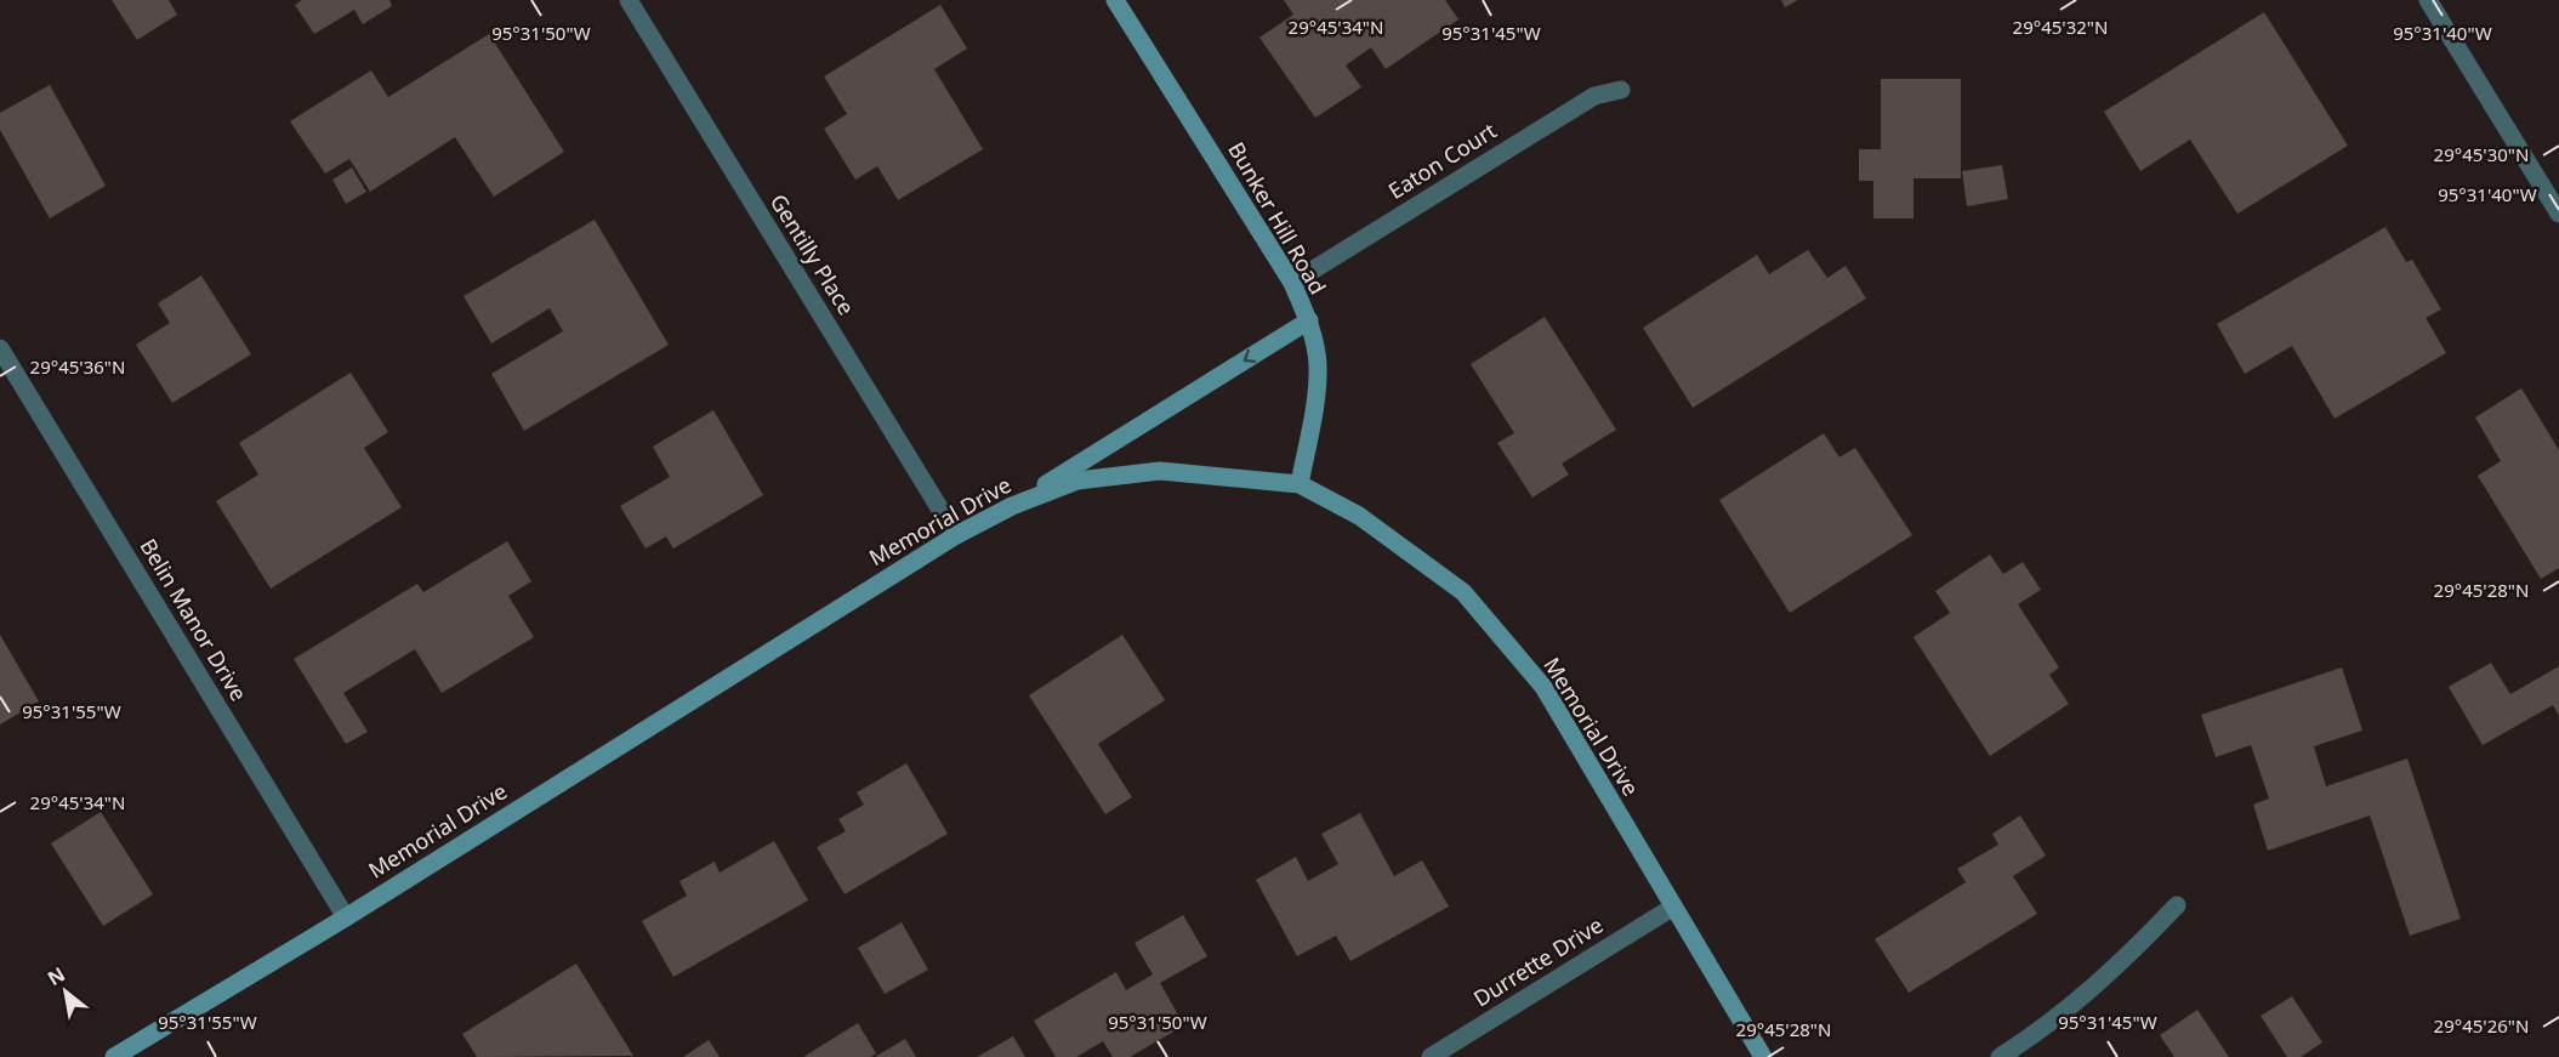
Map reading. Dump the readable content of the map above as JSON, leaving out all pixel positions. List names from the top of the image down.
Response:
{
  "streets": {
    "street": [
      "Eaton Court",
      "Bunker Hill Road",
      "Gentilly Place",
      "Memorial Drive",
      "Belin Manor Drive",
      "Durrette Drive"
    ]
  },
  "crossings": [
    ["Eaton Court", "Bunker Hill Road"],
    ["Bunker Hill Road", "Memorial Drive"],
    ["Gentilly Place", "Memorial Drive"],
    ["Memorial Drive", "Belin Manor Drive"],
    ["Memorial Drive", "Durrette Drive"]
  ],
  "north": "top left",
  "coordinates": [
    "29°45'34\"N",
    "29°45'32\"N",
    "95°31'50\"W",
    "95°31'45\"W",
    "95°31'40\"W",
    "29°45'30\"N",
    "29°45'36\"N",
    "29°45'28\"N",
    "95°31'55\"W",
    "29°45'26\"N"
  ]
}
